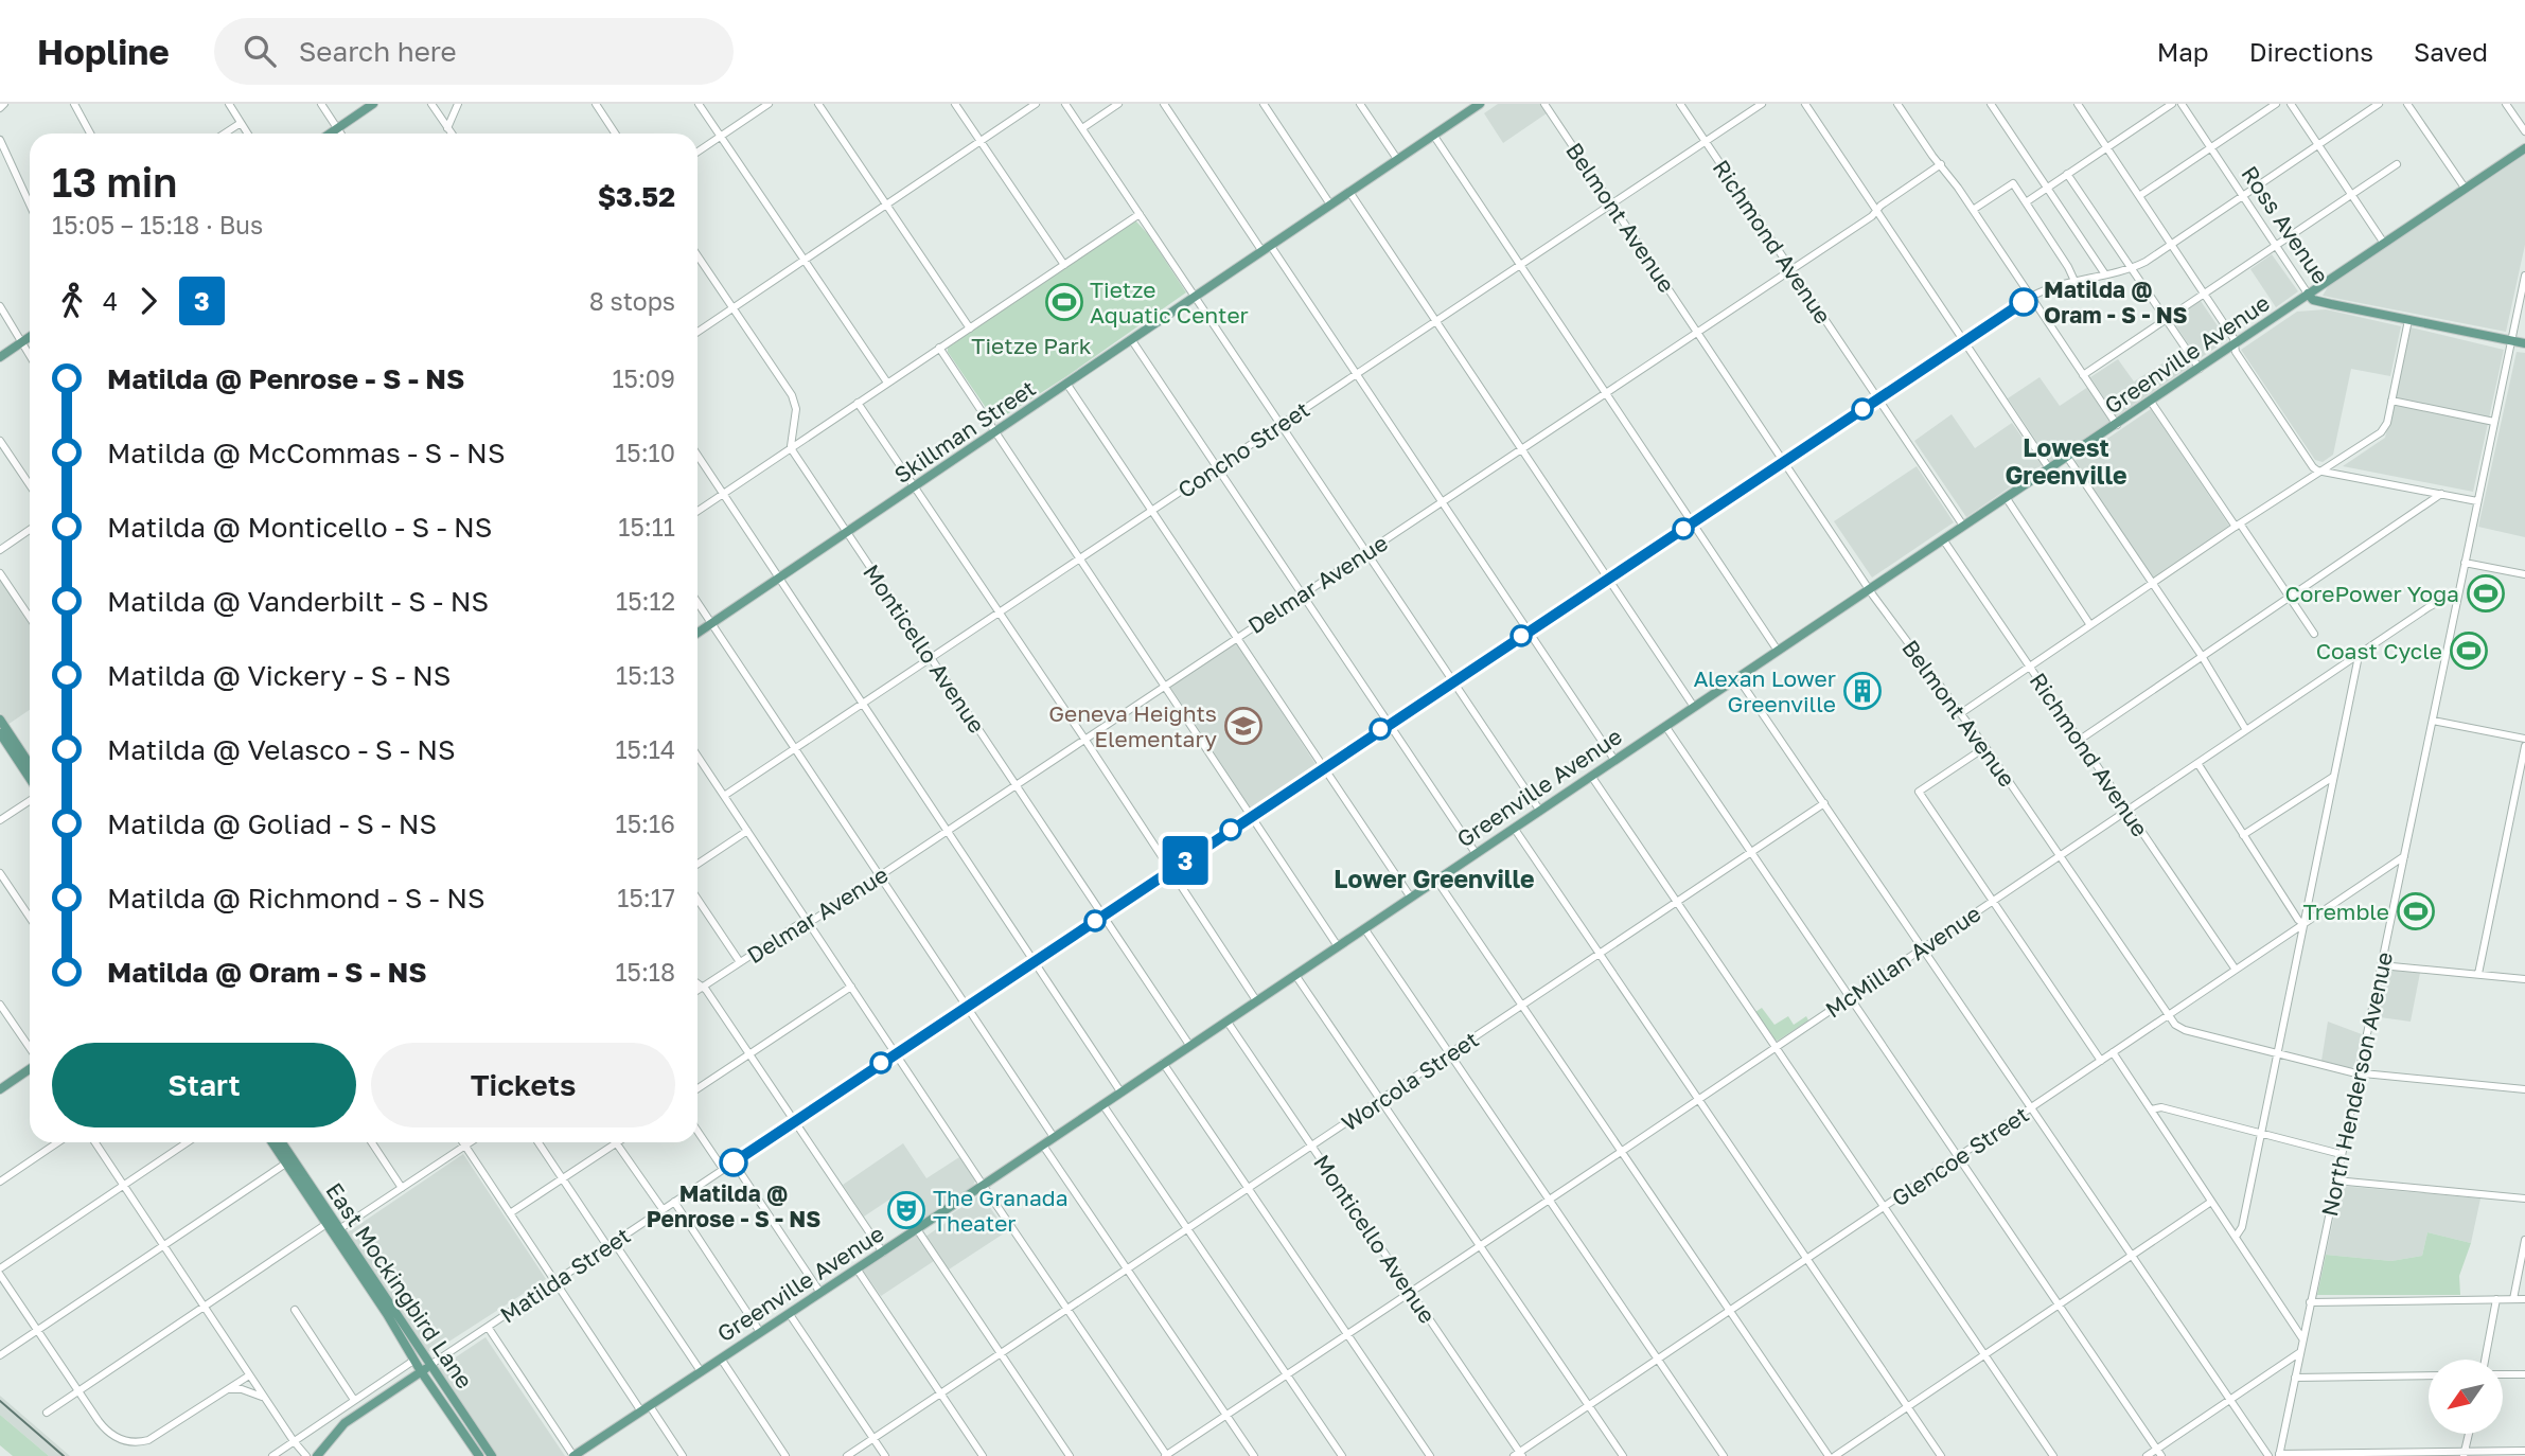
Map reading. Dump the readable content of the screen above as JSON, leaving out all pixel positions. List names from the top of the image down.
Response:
{
  "streets": {
    "main road": [
      "Ross Avenue",
      "Greenville Avenue",
      "Skillman Street",
      "East Mockingbird Lane"
    ],
    "street": [
      "Belmont Avenue",
      "Richmond Avenue",
      "Concho Street",
      "Delmar Avenue",
      "Monticello Avenue",
      "McMillan Avenue",
      "Worcola Street",
      "North Henderson Avenue",
      "Glencoe Street",
      "Matilda Street"
    ]
  },
  "crossings": [
    ["Belmont Avenue", "Greenville Avenue"],
    ["Belmont Avenue", "Concho Street"],
    ["Belmont Avenue", "Delmar Avenue"],
    ["Belmont Avenue", "McMillan Avenue"],
    ["Belmont Avenue", "North Henderson Avenue"],
    ["Belmont Avenue", "Glencoe Street"],
    ["Belmont Avenue", "Matilda Street"],
    ["Ross Avenue", "Greenville Avenue"],
    ["Ross Avenue", "North Henderson Avenue"],
    ["Ross Avenue", "Matilda Street"],
    ["Richmond Avenue", "Greenville Avenue"],
    ["Richmond Avenue", "Concho Street"],
    ["Richmond Avenue", "Delmar Avenue"],
    ["Richmond Avenue", "McMillan Avenue"],
    ["Richmond Avenue", "Glencoe Street"],
    ["Richmond Avenue", "Matilda Street"],
    ["Greenville Avenue", "Monticello Avenue"],
    ["Skillman Street", "Monticello Avenue"],
    ["Concho Street", "Monticello Avenue"],
    ["Delmar Avenue", "Monticello Avenue"],
    ["Monticello Avenue", "McMillan Avenue"],
    ["Monticello Avenue", "Worcola Street"],
    ["Monticello Avenue", "Glencoe Street"],
    ["Monticello Avenue", "Matilda Street"],
    ["McMillan Avenue", "North Henderson Avenue"],
    ["North Henderson Avenue", "Glencoe Street"],
    ["Matilda Street", "East Mockingbird Lane"]
  ],
  "districts": ["Lowest Greenville", "Lower Greenville"],
  "parks": ["Tietze Park"],
  "places": {
    "sports": [
      "Tietze Aquatic Center",
      "CorePower Yoga",
      "Coast Cycle",
      "Tremble"
    ],
    "other": ["Matilda @ Oram - S - NS", "Matilda @ Penrose - S - NS"],
    "building": ["Alexan Lower Greenville"],
    "school or university": ["Geneva Heights Elementary"],
    "theatre": ["The Granada Theater"]
  },
  "lines": ["bus line 3"],
  "north": "bottom left",
  "page": {
    "header": "Hopline",
    "search": "Search here",
    "nav": ["Map", "Directions", "Saved"],
    "on_map": "3",
    "heading": ["13 min", "15:05 – 15:18 · Bus", "$3.52"],
    "legs": ["4", "3", "8 stops"],
    "list": [
      {
        "name": "Matilda @ Penrose - S - NS",
        "value": "15:09"
      },
      {
        "name": "Matilda @ McCommas - S - NS",
        "value": "15:10"
      },
      {
        "name": "Matilda @ Monticello - S - NS",
        "value": "15:11"
      },
      {
        "name": "Matilda @ Vanderbilt - S - NS",
        "value": "15:12"
      },
      {
        "name": "Matilda @ Vickery - S - NS",
        "value": "15:13"
      },
      {
        "name": "Matilda @ Velasco - S - NS",
        "value": "15:14"
      },
      {
        "name": "Matilda @ Goliad - S - NS",
        "value": "15:16"
      },
      {
        "name": "Matilda @ Richmond - S - NS",
        "value": "15:17"
      },
      {
        "name": "Matilda @ Oram - S - NS",
        "value": "15:18"
      }
    ],
    "buttons": ["Start", "Tickets"]
  }
}
